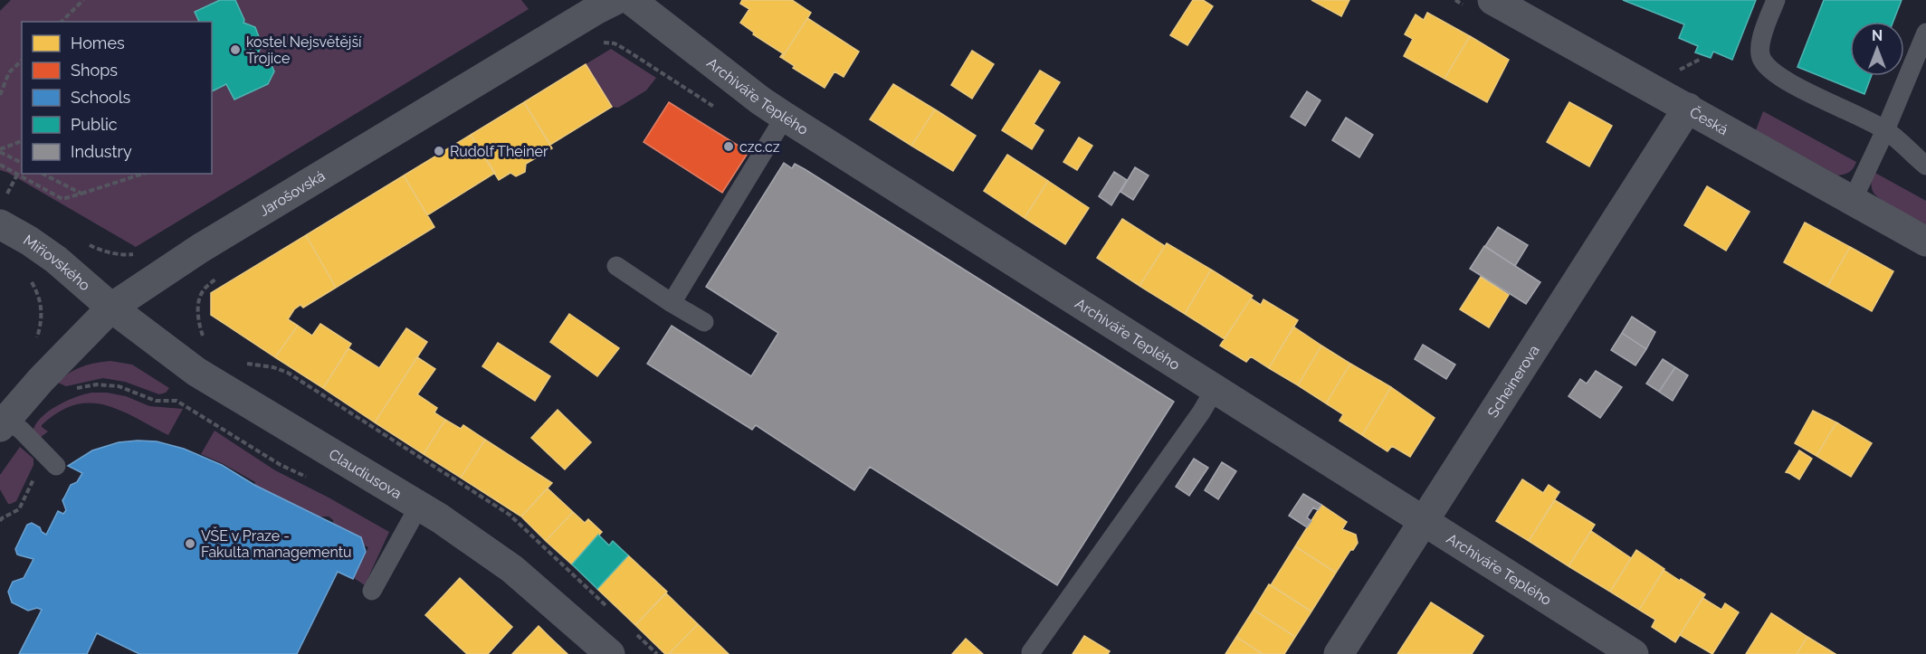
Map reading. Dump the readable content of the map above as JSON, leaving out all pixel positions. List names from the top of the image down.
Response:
{
  "streets": {
    "street": [
      "Archiváře Teplého",
      "Česká",
      "Jarošovská",
      "Miřiovského",
      "Scheinerova",
      "Claudiusova"
    ]
  },
  "crossings": [
    ["Archiváře Teplého", "Scheinerova"],
    ["Česká", "Scheinerova"],
    ["Jarošovská", "Miřiovského"],
    ["Jarošovská", "Claudiusova"],
    ["Miřiovského", "Claudiusova"]
  ],
  "places": [
    "kostel Nejsvětější Trojice",
    "czc.cz",
    "Rudolf Theiner",
    "VŠE v Praze - Fakulta managementu"
  ],
  "legend": [
    "Homes",
    "Shops",
    "Schools",
    "Public",
    "Industry"
  ],
  "north": "top"
}
